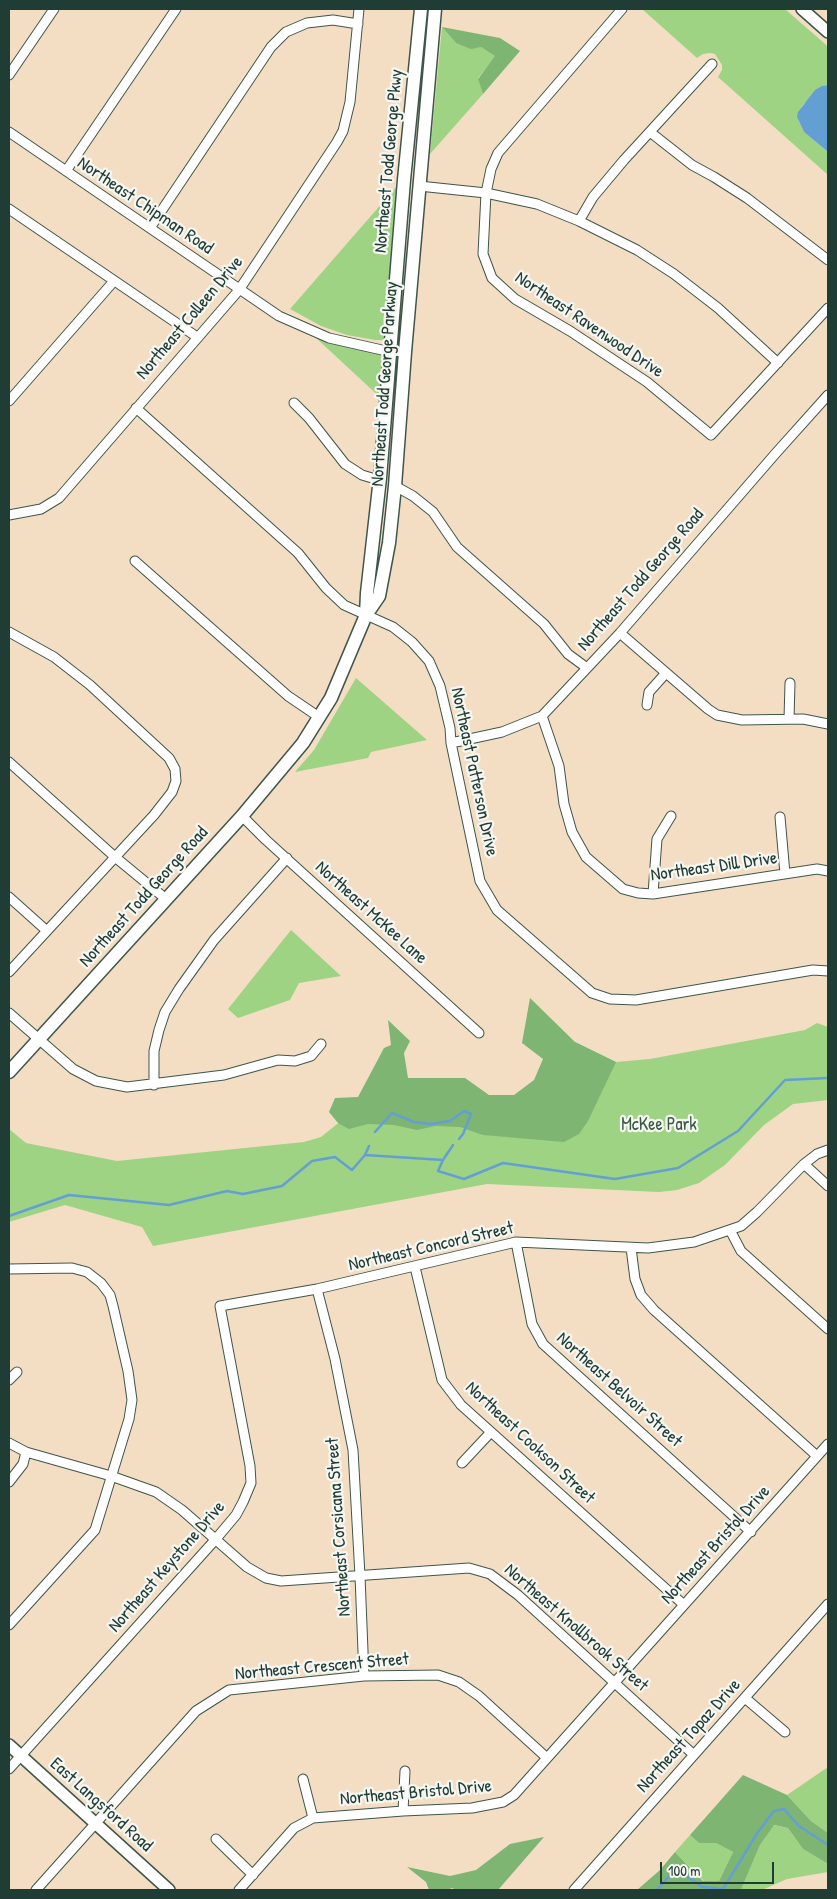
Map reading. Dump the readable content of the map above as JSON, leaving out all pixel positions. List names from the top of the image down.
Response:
{
  "streets": {
    "main road": ["Northeast Todd George Pkwy", "Northeast Todd George Parkway", "Northeast Todd George Road"],
    "street": [
      "Northeast Chipman Road",
      "Northeast Colleen Drive",
      "Northeast Ravenwood Drive",
      "Northeast Patterson Drive",
      "Northeast Dill Drive",
      "Northeast McKee Lane",
      "Northeast Concord Street",
      "Northeast Belvoir Street",
      "Northeast Cookson Street",
      "Northeast Corsicana Street",
      "Northeast Bristol Drive",
      "Northeast Keystone Drive",
      "Northeast Knollbrook Street",
      "Northeast Crescent Street",
      "Northeast Topaz Drive",
      "East Langsford Road"
    ]
  },
  "crossings": [
    ["Northeast Todd George Pkwy", "Northeast Chipman Road"],
    ["Northeast Todd George Pkwy", "Northeast Todd George Parkway"],
    ["Northeast Todd George Pkwy", "Northeast Patterson Drive"],
    ["Northeast Chipman Road", "Northeast Colleen Drive"],
    ["Northeast Chipman Road", "Northeast Todd George Parkway"],
    ["Northeast Colleen Drive", "Northeast Patterson Drive"],
    ["Northeast Todd George Parkway", "Northeast Todd George Road"],
    ["Northeast Todd George Parkway", "Northeast Patterson Drive"],
    ["Northeast Todd George Road", "Northeast Patterson Drive"],
    ["Northeast Todd George Road", "Northeast Dill Drive"],
    ["Northeast Todd George Road", "Northeast McKee Lane"],
    ["Northeast Concord Street", "Northeast Belvoir Street"],
    ["Northeast Concord Street", "Northeast Cookson Street"],
    ["Northeast Concord Street", "Northeast Corsicana Street"],
    ["Northeast Concord Street", "Northeast Keystone Drive"],
    ["Northeast Belvoir Street", "Northeast Bristol Drive"],
    ["Northeast Cookson Street", "Northeast Bristol Drive"],
    ["Northeast Corsicana Street", "Northeast Knollbrook Street"],
    ["Northeast Corsicana Street", "Northeast Crescent Street"],
    ["Northeast Bristol Drive", "Northeast Knollbrook Street"],
    ["Northeast Bristol Drive", "Northeast Crescent Street"],
    ["Northeast Keystone Drive", "Northeast Knollbrook Street"],
    ["Northeast Keystone Drive", "East Langsford Road"],
    ["Northeast Knollbrook Street", "Northeast Topaz Drive"],
    ["Northeast Crescent Street", "East Langsford Road"]
  ],
  "parks": ["McKee Park"],
  "scale_bar": "100 m"
}
